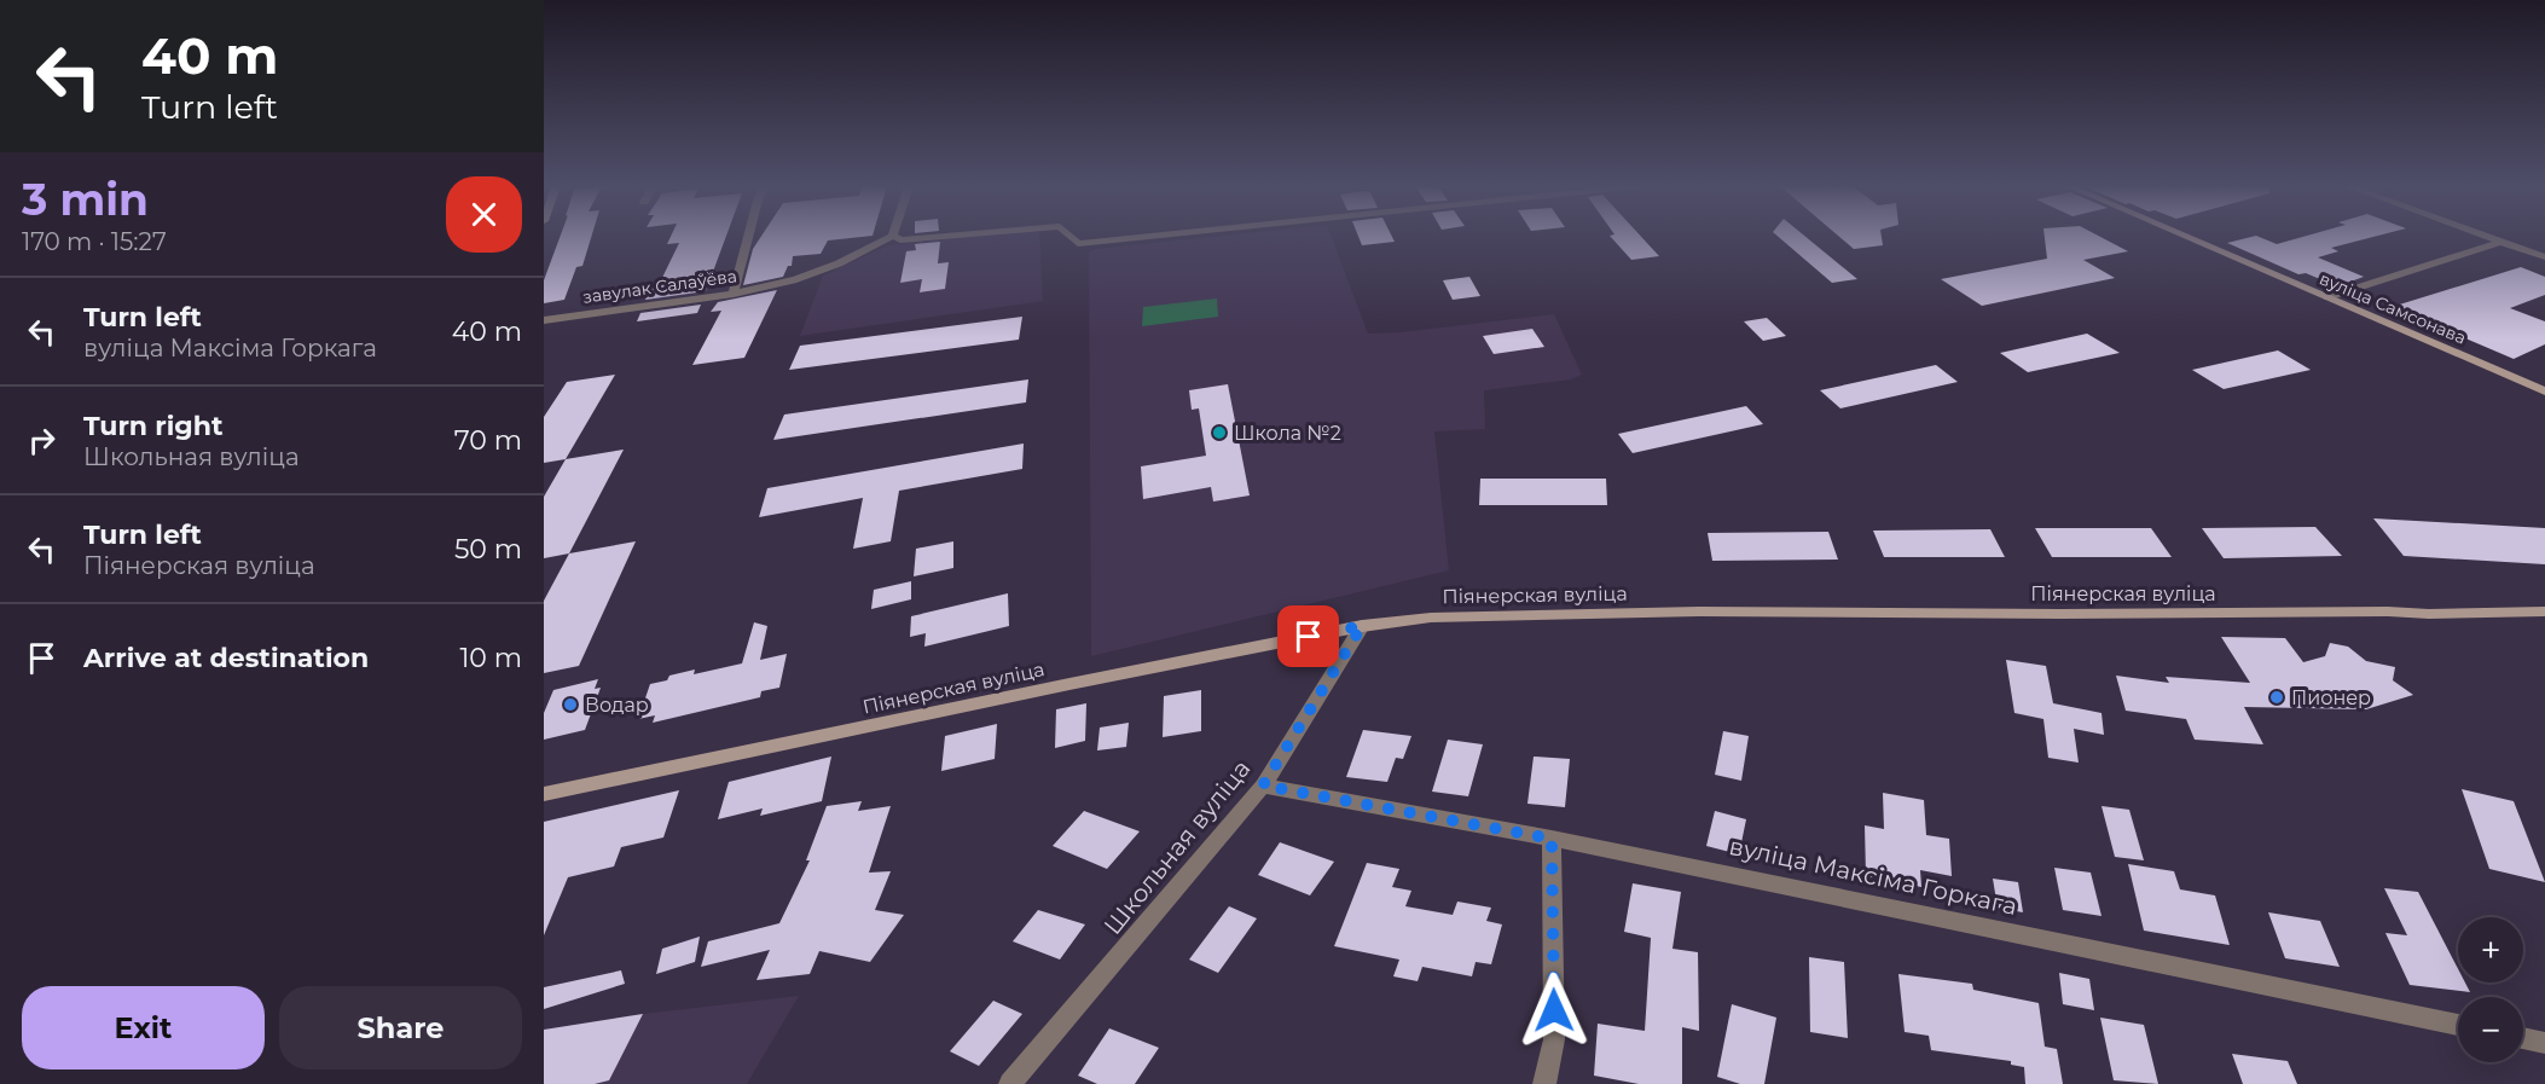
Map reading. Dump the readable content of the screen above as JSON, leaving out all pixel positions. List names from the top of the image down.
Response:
{
  "streets": {
    "street": [
      "завулак Салаўёва",
      "вуліца Самсонава",
      "Піянерская вуліца",
      "Школьная вуліца",
      "вуліца Максіма Горкага"
    ]
  },
  "crossings": [
    ["Піянерская вуліца", "Школьная вуліца"],
    ["Школьная вуліца", "вуліца Максіма Горкага"]
  ],
  "places": ["Школа №2", "Пионер", "Водар"],
  "page": {
    "turn": ["40 m", "Turn left"],
    "heading": ["3 min", "170 m · 15:27"],
    "list": [
      {
        "name": "Turn left",
        "note": "вуліца Максіма Горкага",
        "value": "40 m"
      },
      {
        "name": "Turn right",
        "note": "Школьная вуліца",
        "value": "70 m"
      },
      {
        "name": "Turn left",
        "note": "Піянерская вуліца",
        "value": "50 m"
      },
      {
        "name": "Arrive at destination",
        "value": "10 m"
      }
    ],
    "map_buttons": ["+", "−"],
    "buttons": ["Exit", "Share"]
  }
}
